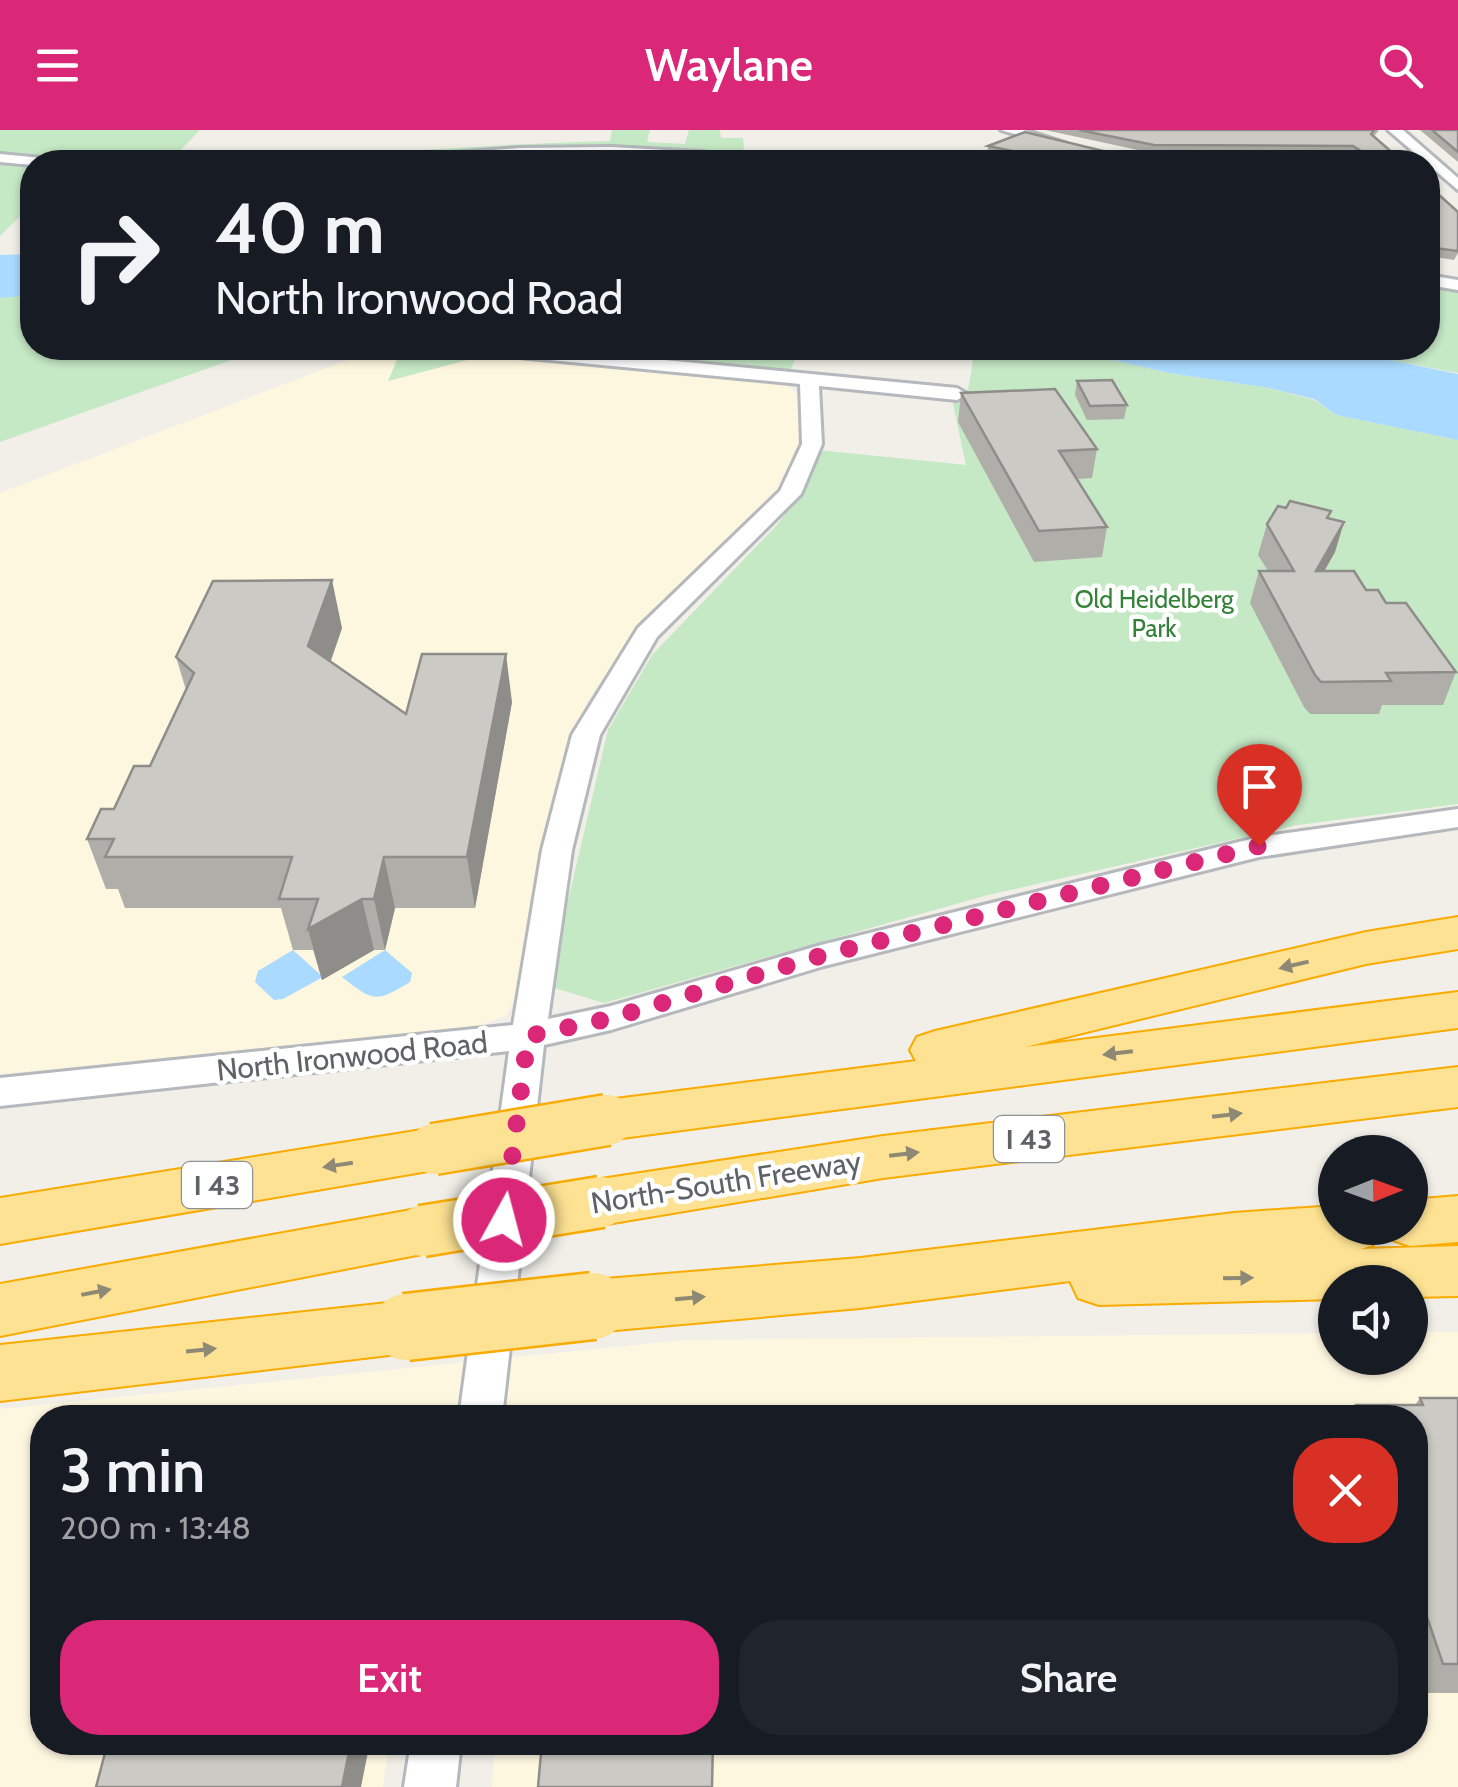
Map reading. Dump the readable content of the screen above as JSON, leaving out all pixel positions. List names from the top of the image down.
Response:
{
  "streets": {
    "highway": ["I 43", "North-South Freeway"],
    "street": ["North Ironwood Road"]
  },
  "parks": ["Old Heidelberg Park"],
  "north": "right",
  "page": {
    "header": "Waylane",
    "turn": ["40 m", "North Ironwood Road"],
    "heading": ["3 min", "200 m · 13:48"],
    "buttons": ["Exit", "Share"]
  }
}
